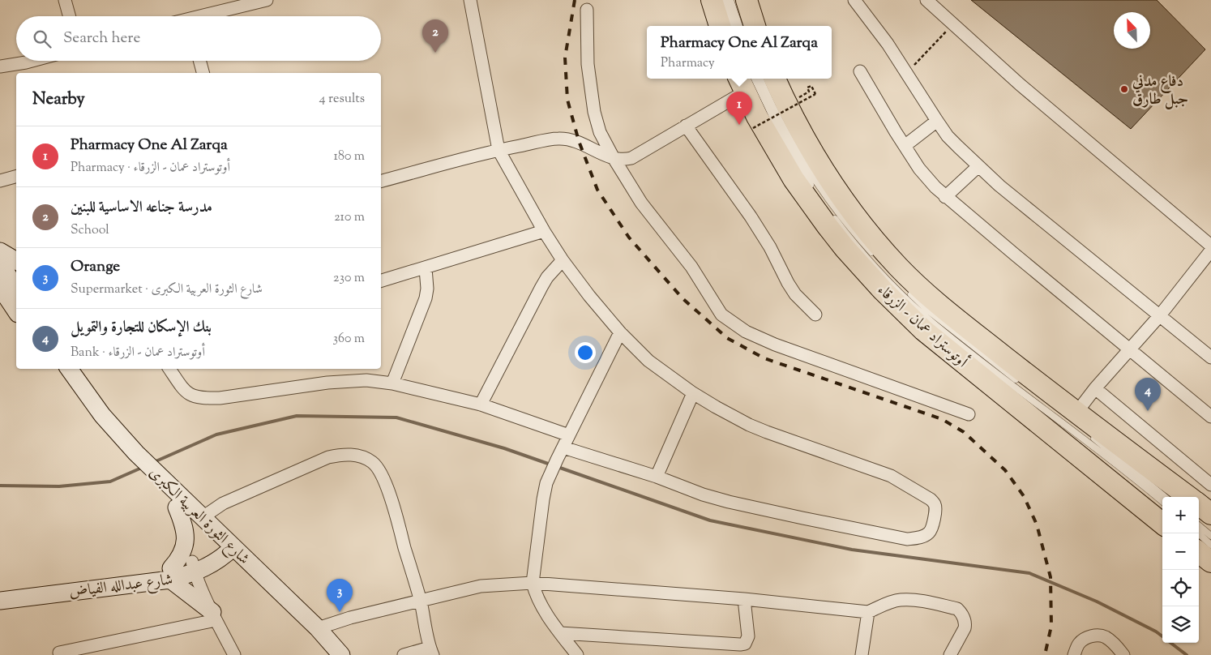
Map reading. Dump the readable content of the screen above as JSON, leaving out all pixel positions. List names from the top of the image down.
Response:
{
  "streets": {
    "highway": ["أوتوستراد عمان - الزرقاء"],
    "main road": ["شارع الثورة العربية الكبرى", "شارع عبدالله الفياض"]
  },
  "crossings": [
    ["شارع الثورة العربية الكبرى", "شارع عبدالله الفياض"]
  ],
  "places": ["دفاع مدني جبل طارق"],
  "north": "top left",
  "page": {
    "search": "Search here",
    "pins": [
      "2",
      "1",
      "4",
      "3"
    ],
    "popup": ["Pharmacy One Al Zarqa", "Pharmacy"],
    "heading": ["Nearby", "4 results"],
    "list": [
      {
        "mark": "1",
        "name": "Pharmacy One Al Zarqa",
        "note": "Pharmacy · أوتوستراد عمان - الزرقاء",
        "value": "180 m"
      },
      {
        "mark": "2",
        "name": "مدرسة جناعه الاساسية للبنين",
        "note": "School",
        "value": "210 m"
      },
      {
        "mark": "3",
        "name": "Orange",
        "note": "Supermarket · شارع الثورة العربية الكبرى",
        "value": "230 m"
      },
      {
        "mark": "4",
        "name": "بنك الإسكان للتجارة والتمويل",
        "note": "Bank · أوتوستراد عمان - الزرقاء",
        "value": "360 m"
      }
    ],
    "map_buttons": ["+", "−"]
  }
}
